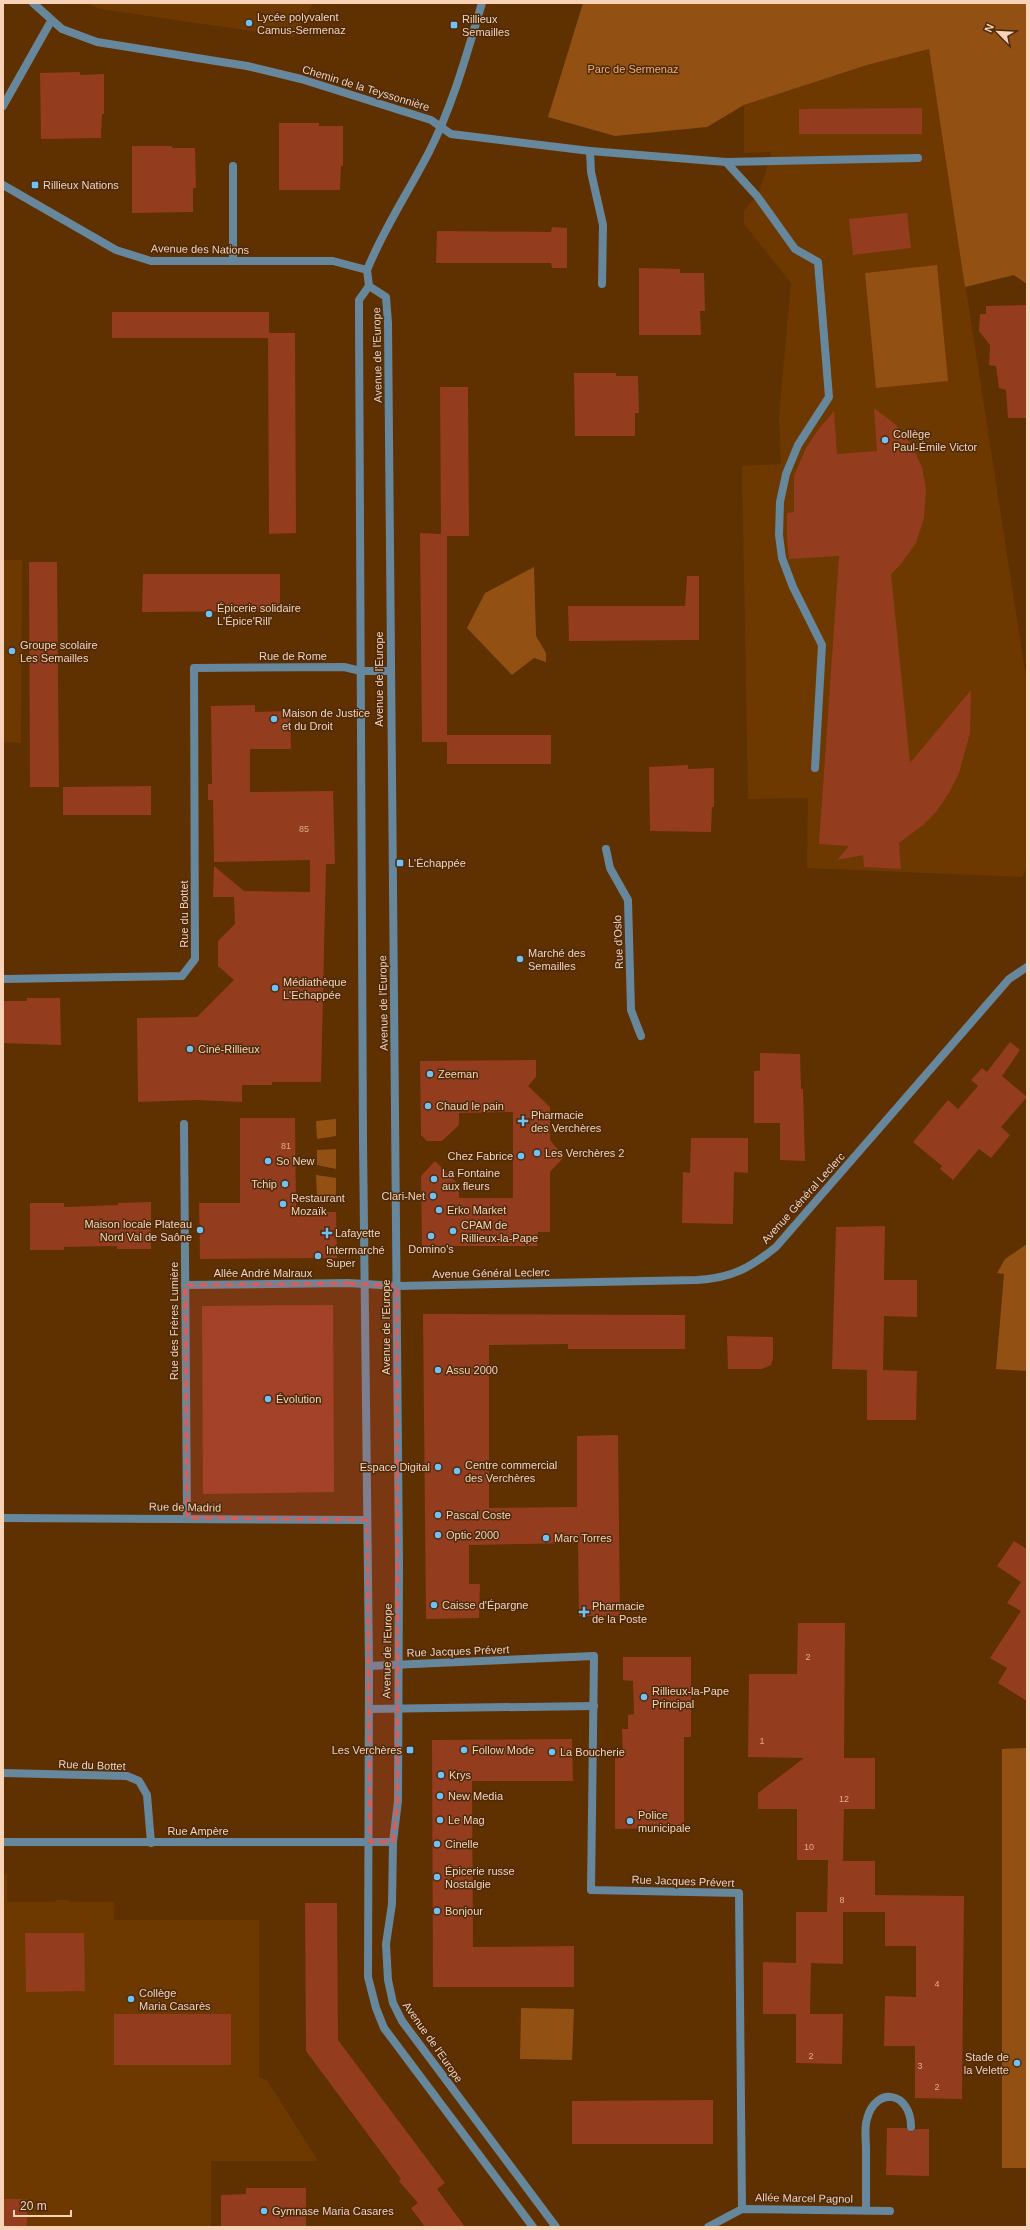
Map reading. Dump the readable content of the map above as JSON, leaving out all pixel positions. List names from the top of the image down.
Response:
{
  "streets": {
    "street": [
      "Chemin de la Teyssonnière",
      "Avenue des Nations",
      "Avenue de l'Europe",
      "Rue de Rome",
      "Rue du Bottet",
      "Rue d'Oslo",
      "Avenue Général Leclerc",
      "Allée André Malraux",
      "Rue des Frères Lumière",
      "Rue de Madrid",
      "Rue Jacques Prévert",
      "Rue Ampère",
      "Allée Marcel Pagnol"
    ]
  },
  "crossings": [
    ["Avenue de l'Europe", "Rue de Rome"],
    ["Avenue de l'Europe", "Avenue Général Leclerc"],
    ["Avenue de l'Europe", "Allée André Malraux"],
    ["Avenue de l'Europe", "Rue de Madrid"],
    ["Avenue de l'Europe", "Rue Jacques Prévert"],
    ["Avenue de l'Europe", "Rue Ampère"],
    ["Rue de Rome", "Rue du Bottet"],
    ["Rue du Bottet", "Rue Ampère"],
    ["Avenue Général Leclerc", "Allée André Malraux"],
    ["Allée André Malraux", "Rue des Frères Lumière"],
    ["Rue des Frères Lumière", "Rue de Madrid"],
    ["Rue Jacques Prévert", "Allée Marcel Pagnol"]
  ],
  "parks": ["Parc de Sermenaz"],
  "places": {
    "other": [
      "Lycée polyvalent Camus-Sermenaz",
      "Collège Paul-Émile Victor",
      "Épicerie solidaire L'Épice'Rill'",
      "Groupe scolaire Les Semailles",
      "Maison de Justice et du Droit",
      "Marché des Semailles",
      "Médiathèque L'Echappée",
      "Ciné-Rillieux",
      "Zeeman",
      "Chaud le pain",
      "Les Verchères 2",
      "Chez Fabrice",
      "So New",
      "La Fontaine aux fleurs",
      "Tchip",
      "Clari-Net",
      "Restaurant Mozaïk",
      "Erko Market",
      "Maison locale Plateau Nord Val de Saône",
      "CPAM de Rillieux-la-Pape",
      "Domino's",
      "Intermarché Super",
      "Assu 2000",
      "Évolution",
      "Espace Digital",
      "Centre commercial des Verchères",
      "Pascal Coste",
      "Optic 2000",
      "Marc Torres",
      "Caisse d'Épargne",
      "Rillieux-la-Pape Principal",
      "Follow Mode",
      "La Boucherie",
      "Krys",
      "New Media",
      "Le Mag",
      "Police municipale",
      "Cinelle",
      "Épicerie russe Nostalgie",
      "Bonjour",
      "Collège Maria Casarès",
      "Stade de la Velette",
      "Gymnase Maria Casares"
    ],
    "transit": [
      "Rillieux Semailles",
      "Rillieux Nations",
      "L'Échappée",
      "Les Verchères"
    ],
    "health": ["Pharmacie des Verchères", "Lafayette", "Pharmacie de la Poste"]
  },
  "house_numbers": [
    "85",
    "81",
    "2",
    "1",
    "12",
    "10",
    "8",
    "4",
    "2",
    "3",
    "2"
  ],
  "scale_bar": "20 m",
  "north": "top left"
}
